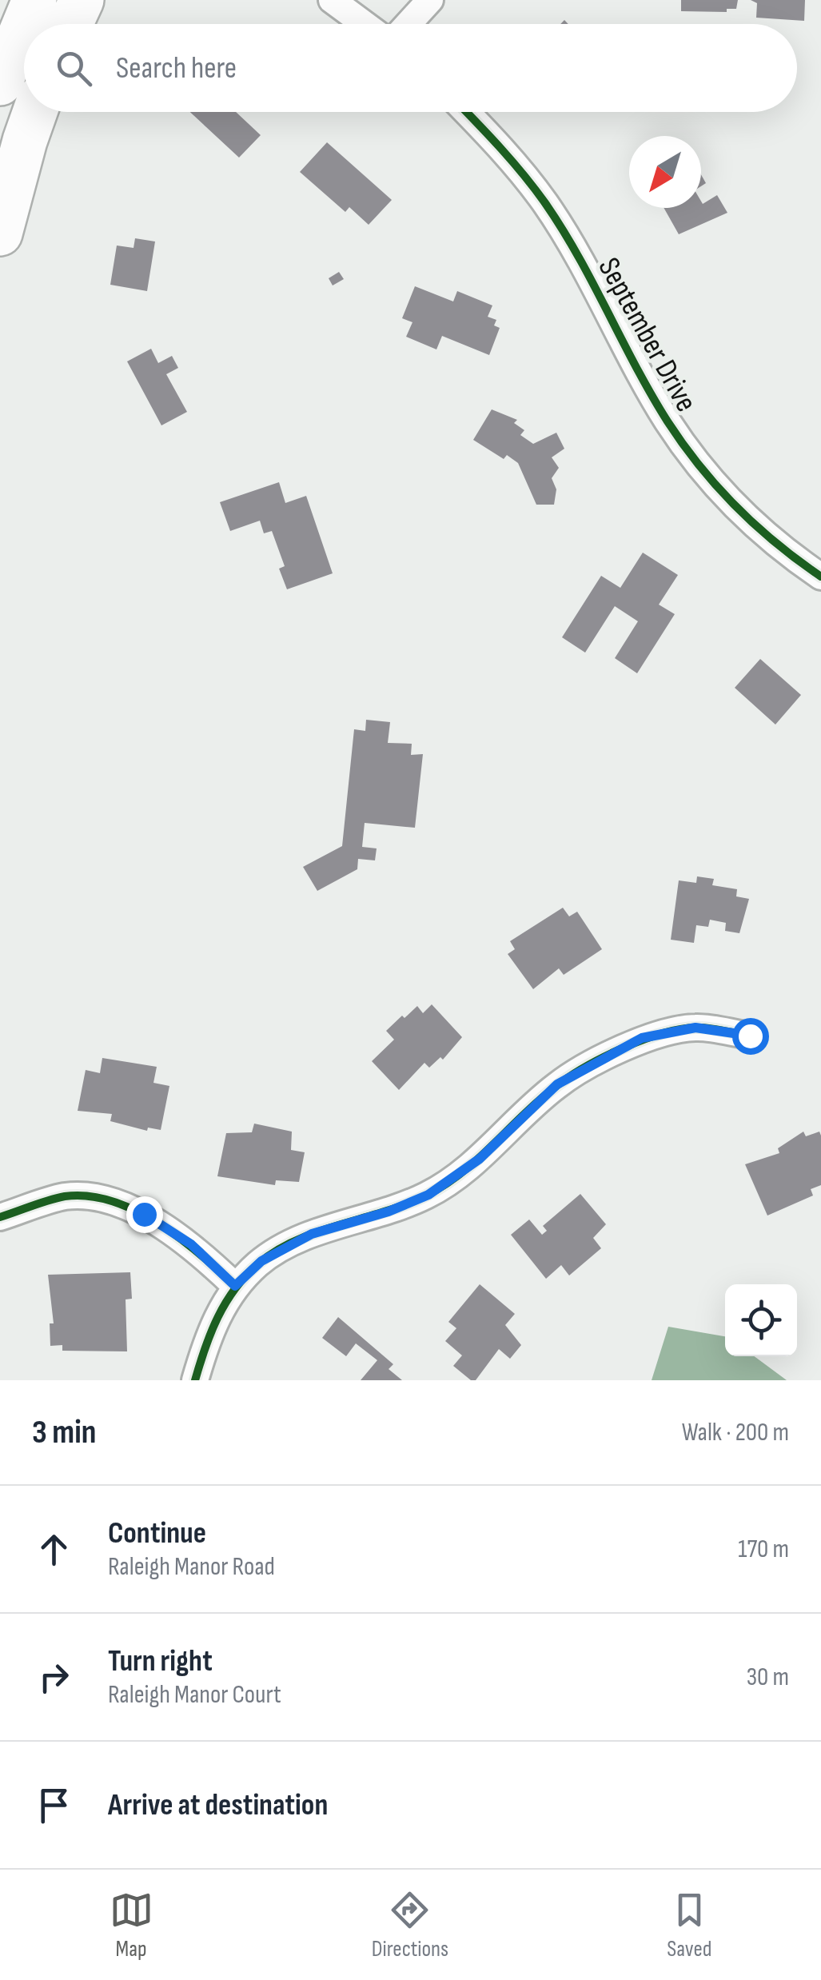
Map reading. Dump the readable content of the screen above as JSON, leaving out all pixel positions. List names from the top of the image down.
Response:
{
  "streets": {
    "street": ["September Drive"]
  },
  "north": "bottom left",
  "page": {
    "search": "Search here",
    "heading": ["3 min", "Walk · 200 m"],
    "list": [
      ["Continue", "Raleigh Manor Road", "170 m"],
      ["Turn right", "Raleigh Manor Court", "30 m"],
      "Arrive at destination"
    ],
    "nav": ["Map", "Directions", "Saved"]
  }
}
